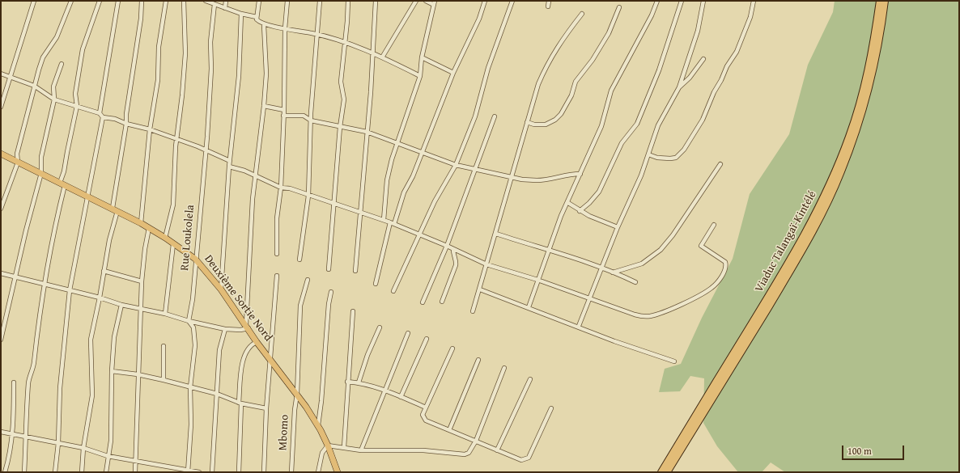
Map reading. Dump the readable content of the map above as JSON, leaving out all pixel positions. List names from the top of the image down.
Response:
{
  "streets": {
    "highway": ["Viaduc Talangaï-Kintélé"],
    "main road": ["Deuxième Sortie Nord"],
    "street": ["Rue Loukolela", "Mbomo"]
  },
  "crossings": [
    ["Rue Loukolela", "Deuxième Sortie Nord"],
    ["Deuxième Sortie Nord", "Mbomo"]
  ],
  "scale_bar": "100 m"
}
